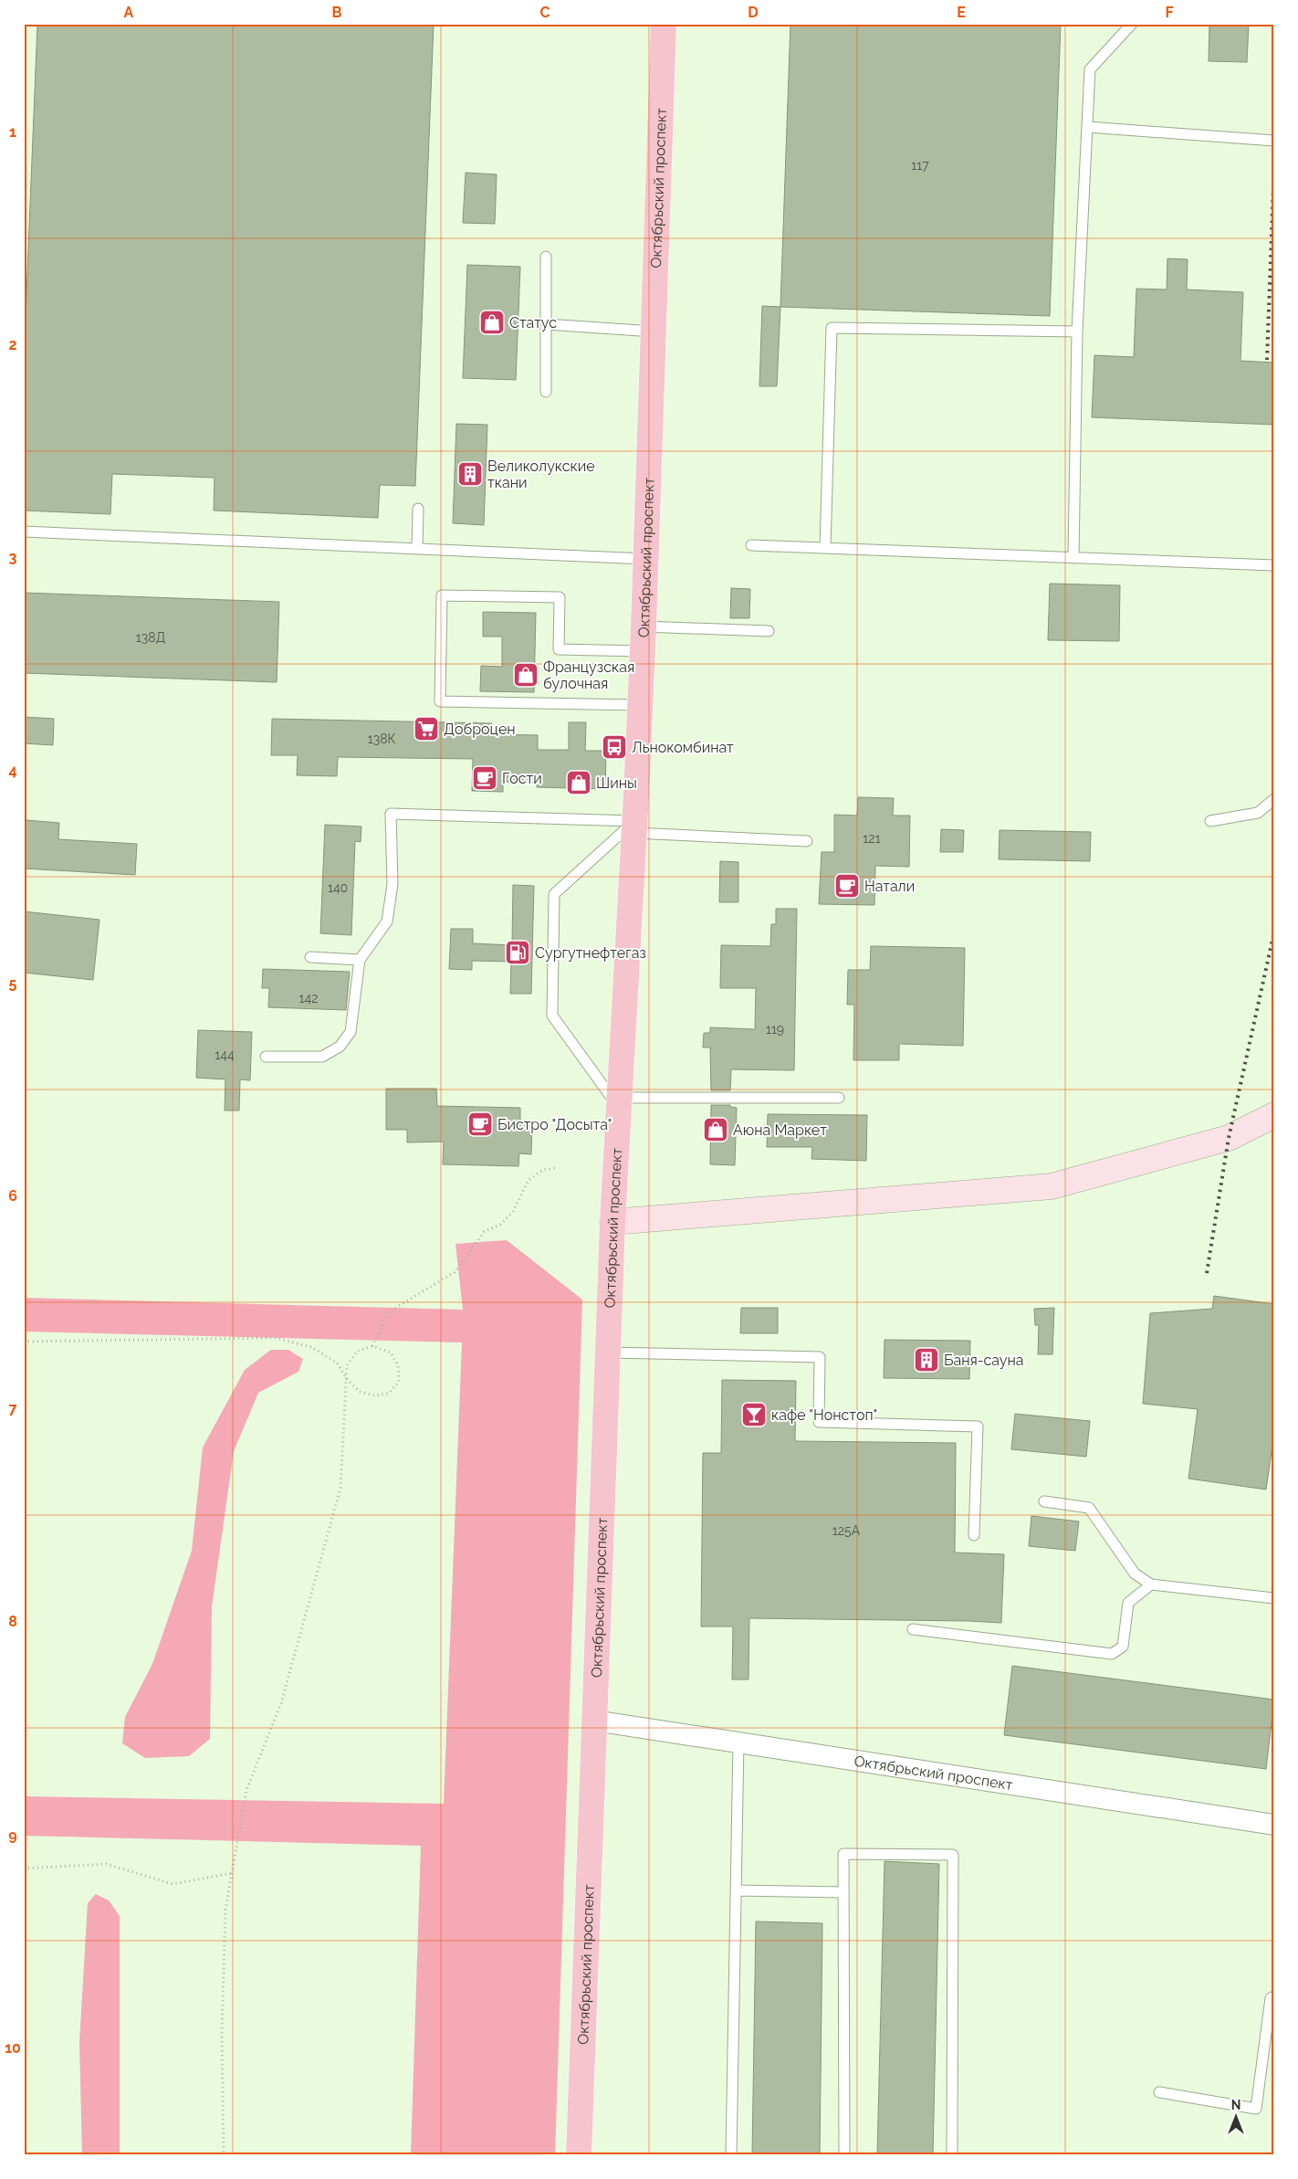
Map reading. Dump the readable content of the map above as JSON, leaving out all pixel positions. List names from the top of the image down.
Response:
{
  "streets": {
    "main road": ["Октябрьский проспект"]
  },
  "places": {
    "shop": [
      "Статус",
      "Французская булочная",
      "Шины",
      "Аюна Маркет"
    ],
    "building": ["Великолукские ткани", "Баня-сауна"],
    "supermarket": ["Доброцен"],
    "bus stop": ["Льнокомбинат"],
    "cafe": ["Гости", "Натали", "Бистро \"Досыта\""],
    "fuel station": ["Сургутнефтегаз"],
    "bar": ["кафе \"Нонстоп\""]
  },
  "house_numbers": [
    "117",
    "138Д",
    "138К",
    "121",
    "140",
    "142",
    "119",
    "144",
    "125А"
  ],
  "north": "top",
  "grid": {
    "columns": [
      "A",
      "B",
      "C",
      "D",
      "E",
      "F"
    ],
    "rows": [
      "1",
      "2",
      "3",
      "4",
      "5",
      "6",
      "7",
      "8",
      "9",
      "10"
    ]
  }
}
